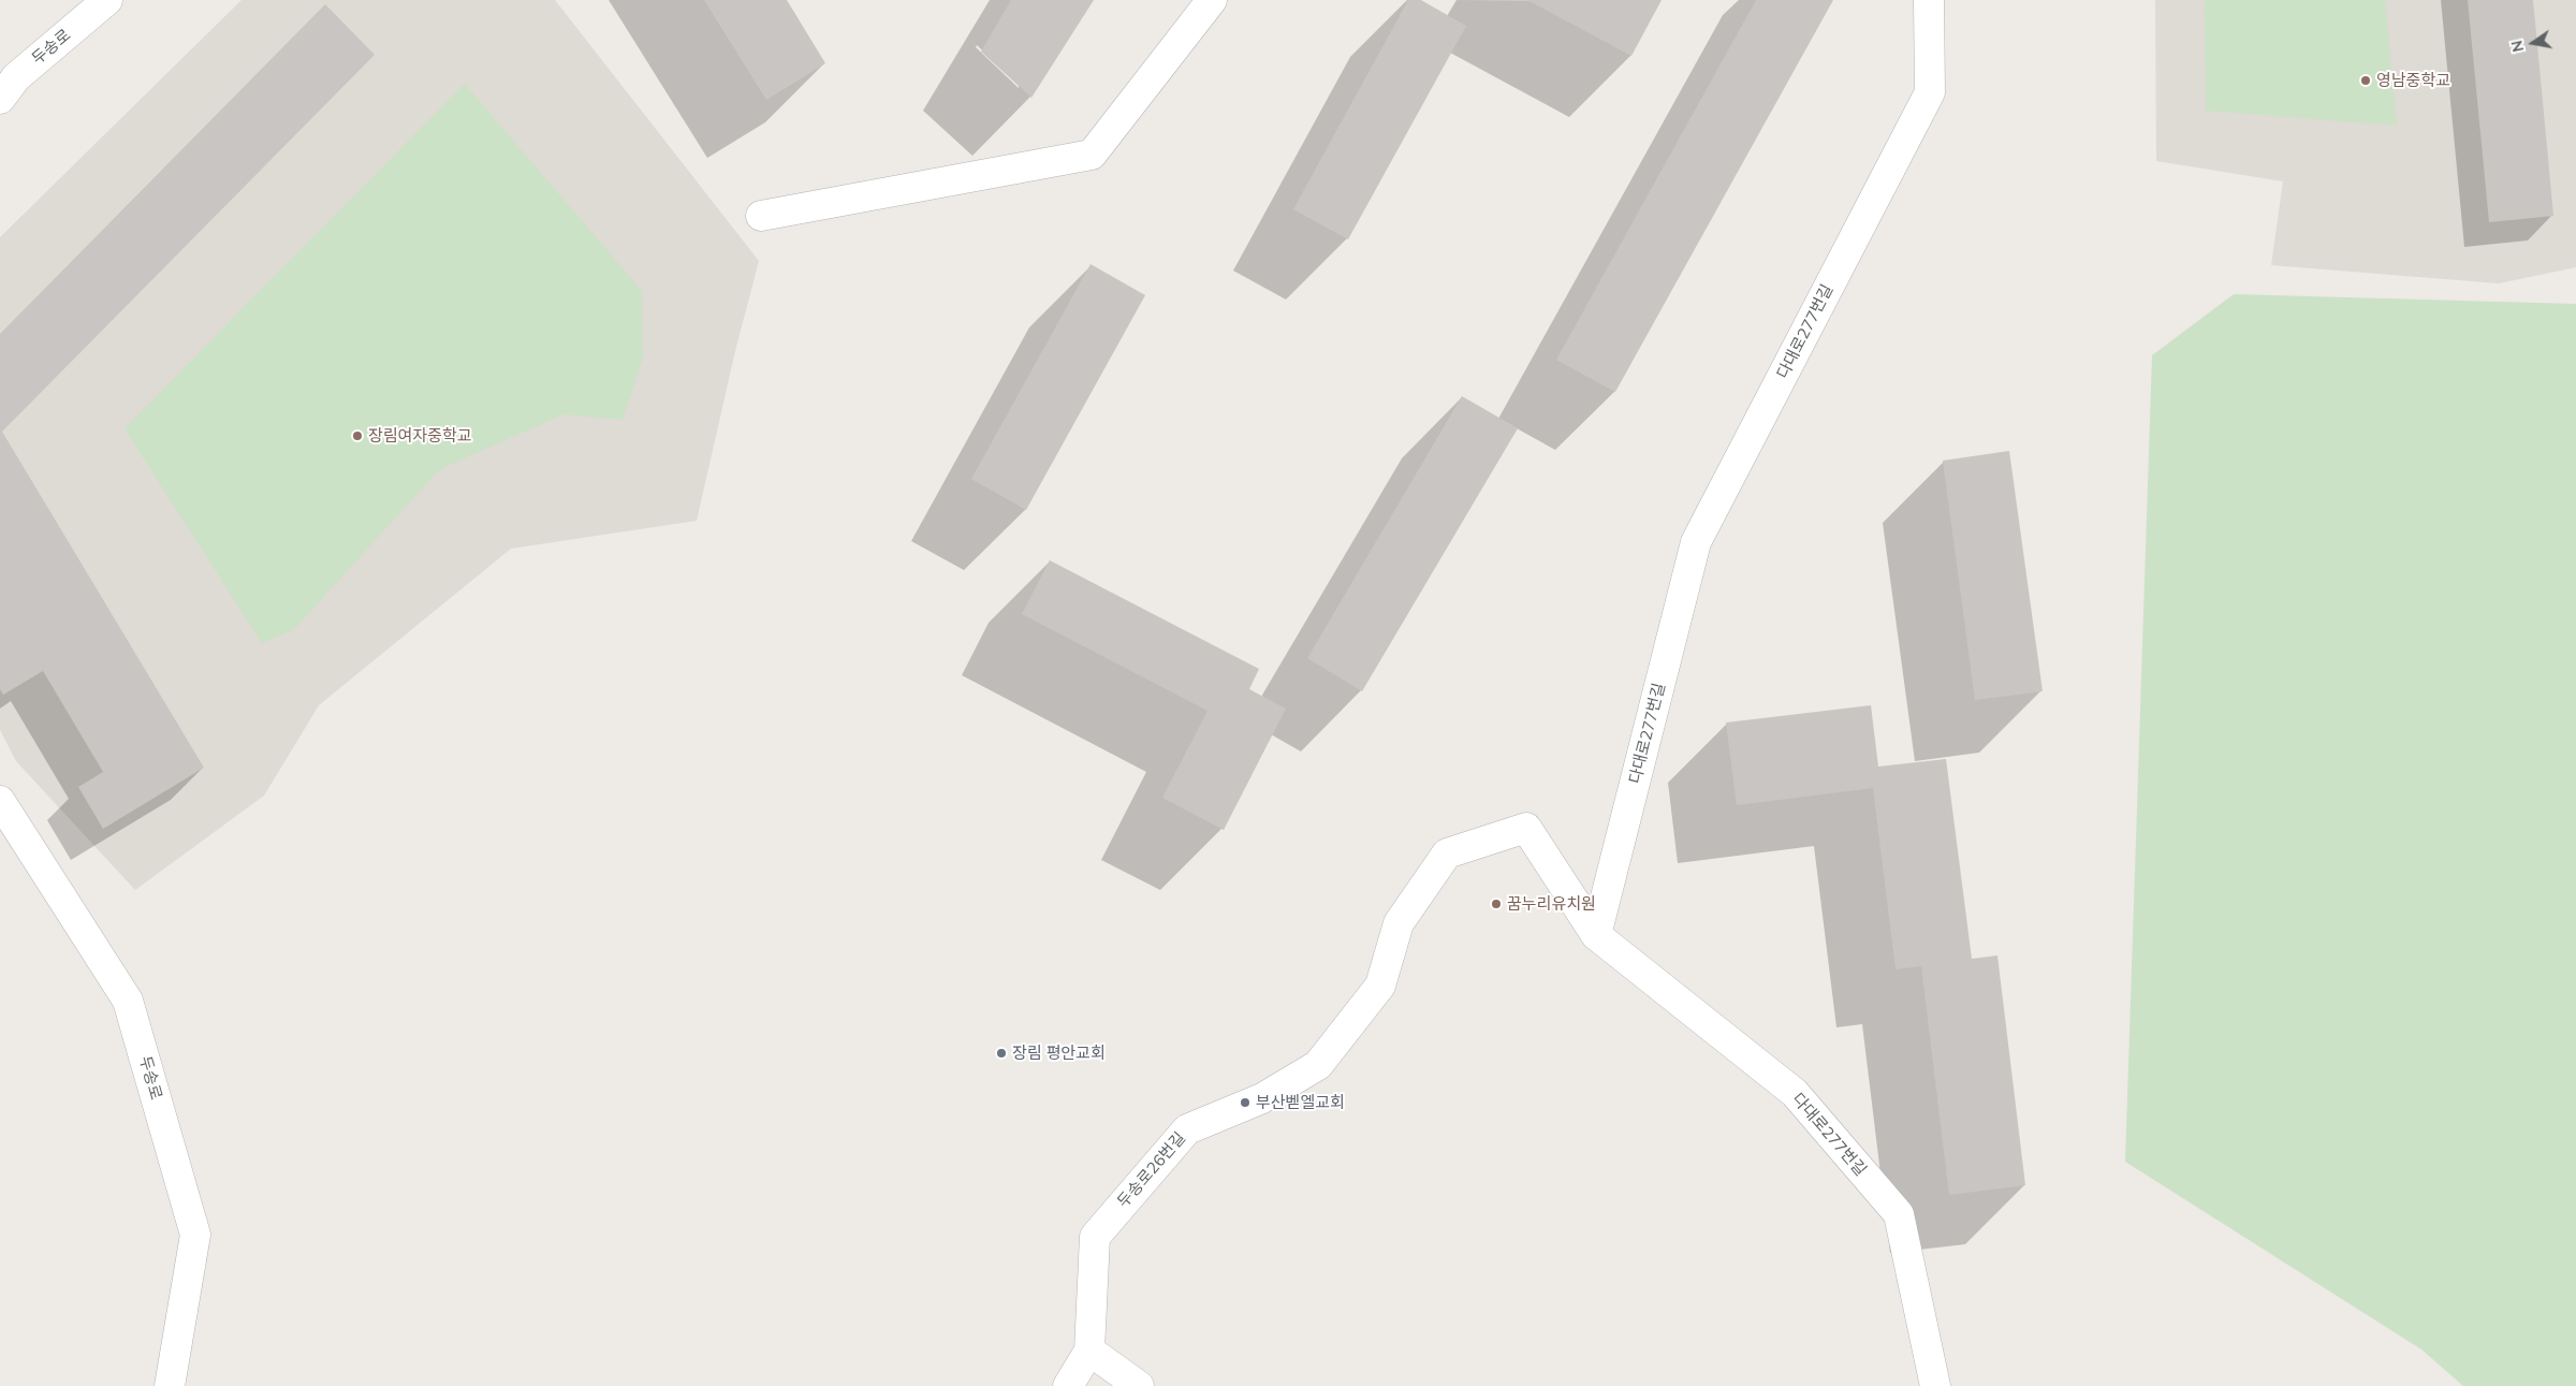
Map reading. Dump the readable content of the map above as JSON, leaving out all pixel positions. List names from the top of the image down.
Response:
{
  "streets": {
    "street": ["두송로", "다대로277번길", "두송로26번길"]
  },
  "crossings": [
    ["다대로277번길", "두송로26번길"]
  ],
  "places": [
    "영남중학교",
    "장림여자중학교",
    "꿈누리유치원",
    "장림 평안교회",
    "부산벧엘교회"
  ],
  "north": "left"
}
